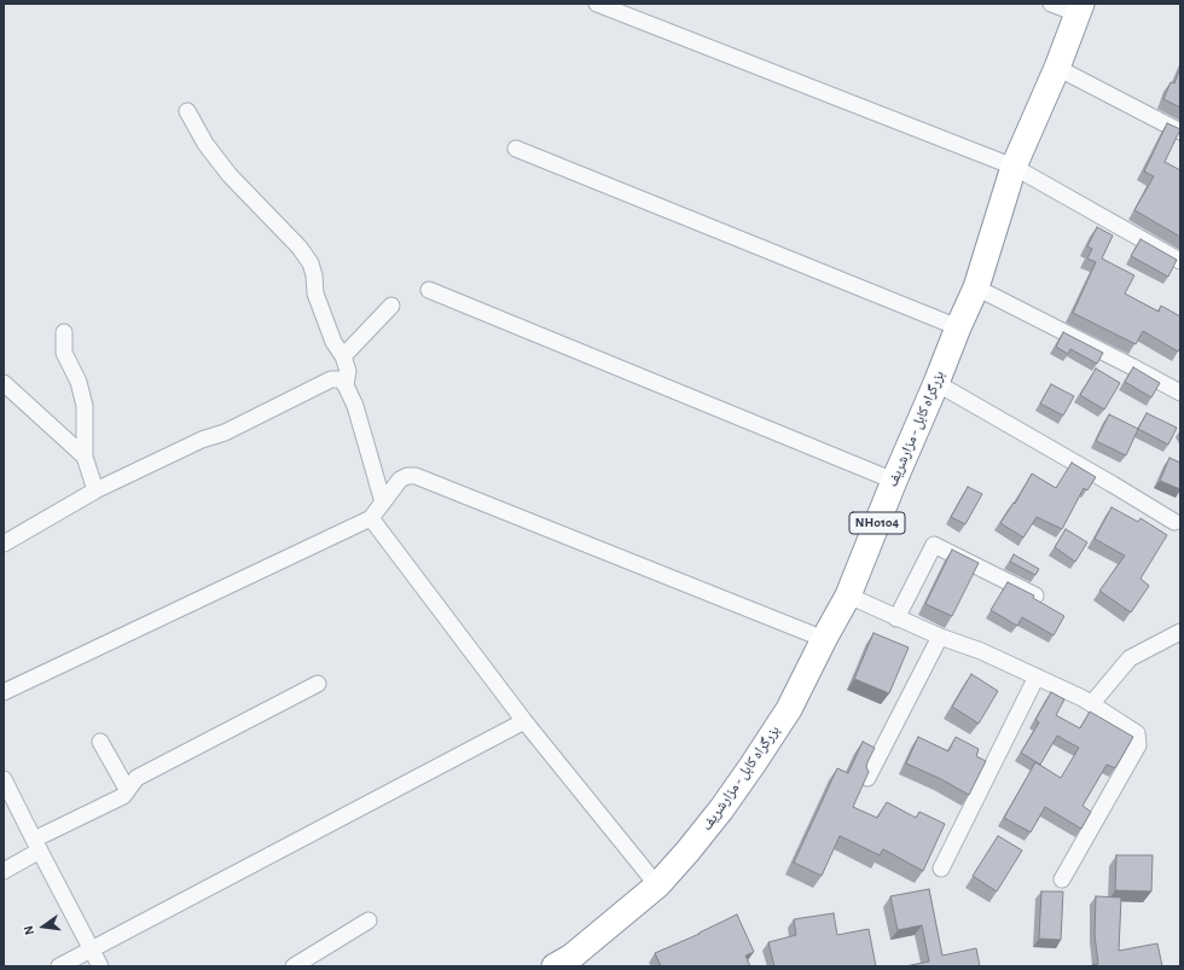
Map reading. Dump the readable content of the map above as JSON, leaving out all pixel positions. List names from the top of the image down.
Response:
{
  "streets": {
    "highway": ["بزرگراه کابل - مزارشریف", "NH0104"]
  },
  "north": "left"
}
